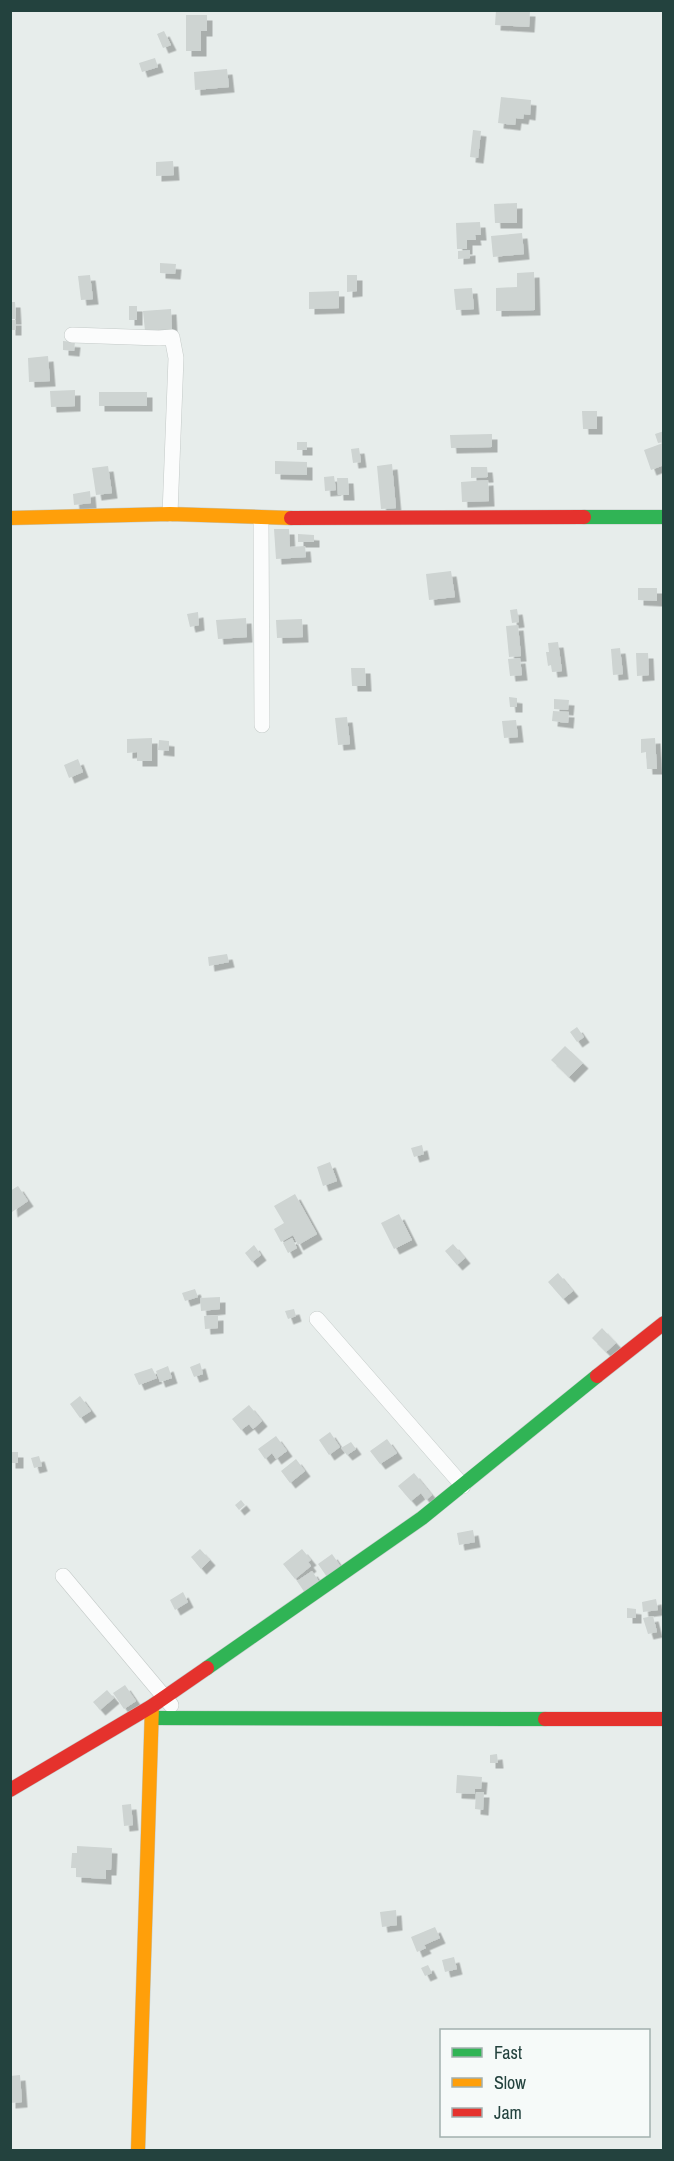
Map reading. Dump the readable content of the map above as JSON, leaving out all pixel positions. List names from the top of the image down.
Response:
{
  "legend": ["Fast", "Slow", "Jam"]
}
